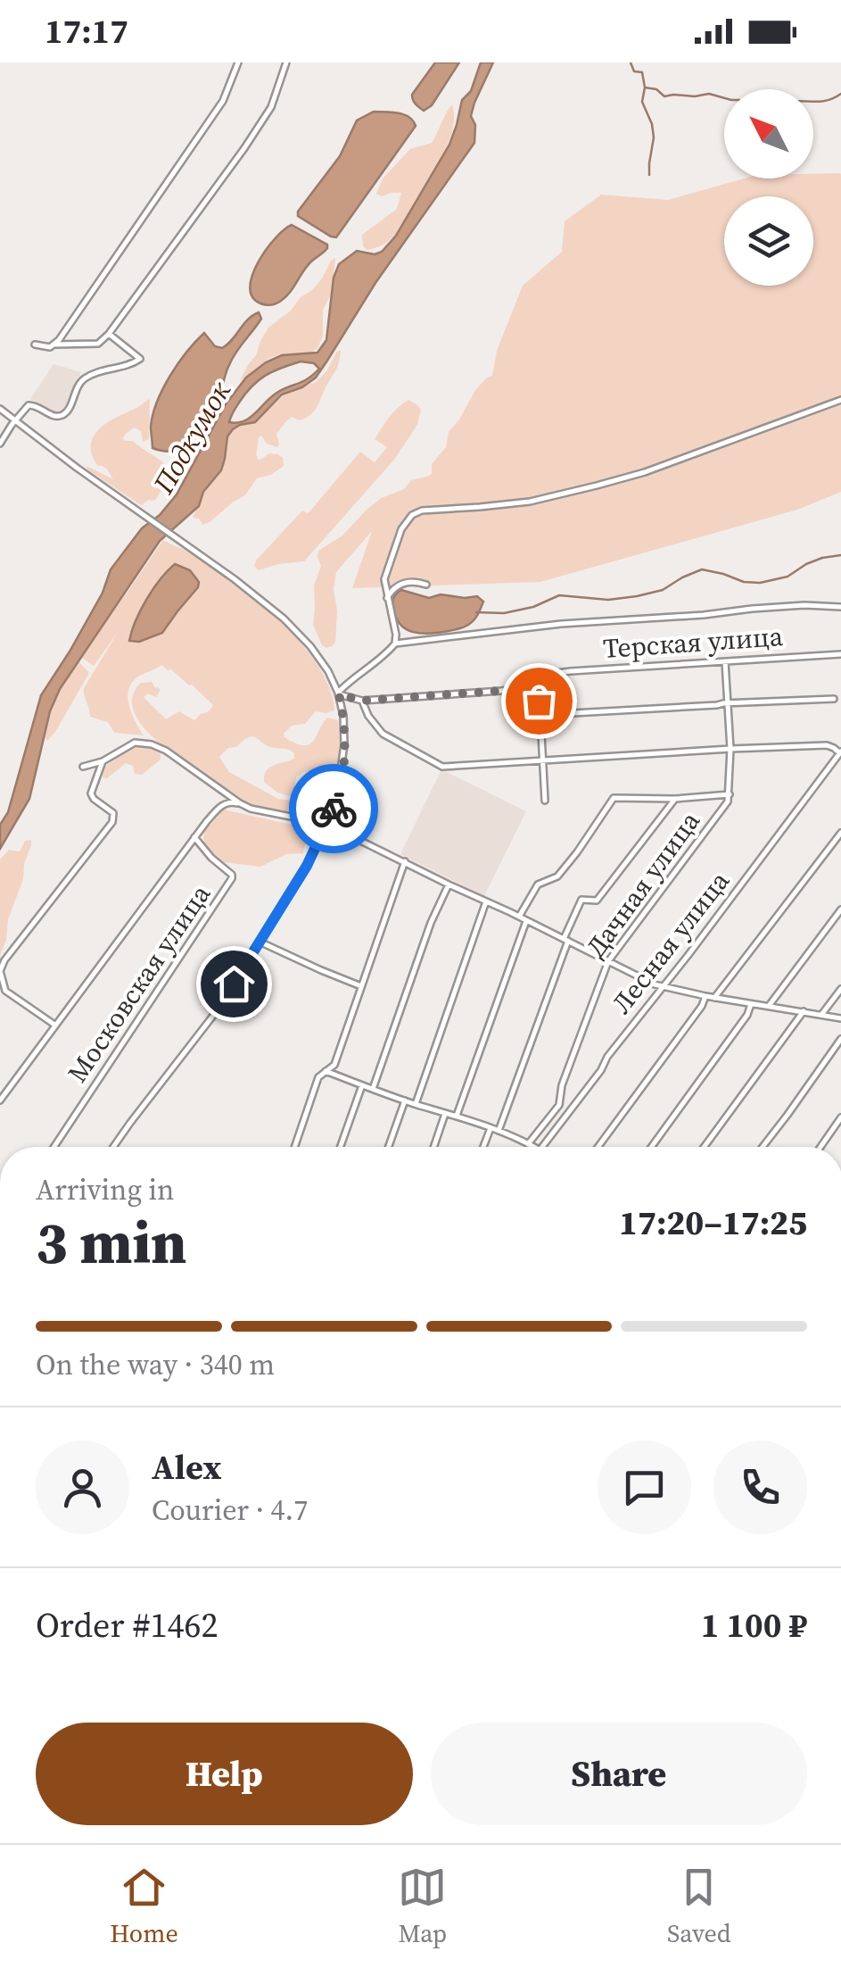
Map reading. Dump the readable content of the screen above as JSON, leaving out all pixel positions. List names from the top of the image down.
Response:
{
  "streets": {
    "street": [
      "Терская улица",
      "Дачная улица",
      "Лесная улица",
      "Московская улица"
    ]
  },
  "water": ["Подкумок"],
  "north": "top left",
  "page": {
    "status": "17:17",
    "heading": ["3 min", "Arriving in", "17:20–17:25"],
    "panel": [
      "Alex",
      "Courier · 4.7",
      "Order #1462",
      "1 100 ₽"
    ],
    "bar": "On the way · 340 m",
    "buttons": ["Help", "Share"],
    "tabs": ["Home", "Map", "Saved"]
  }
}
